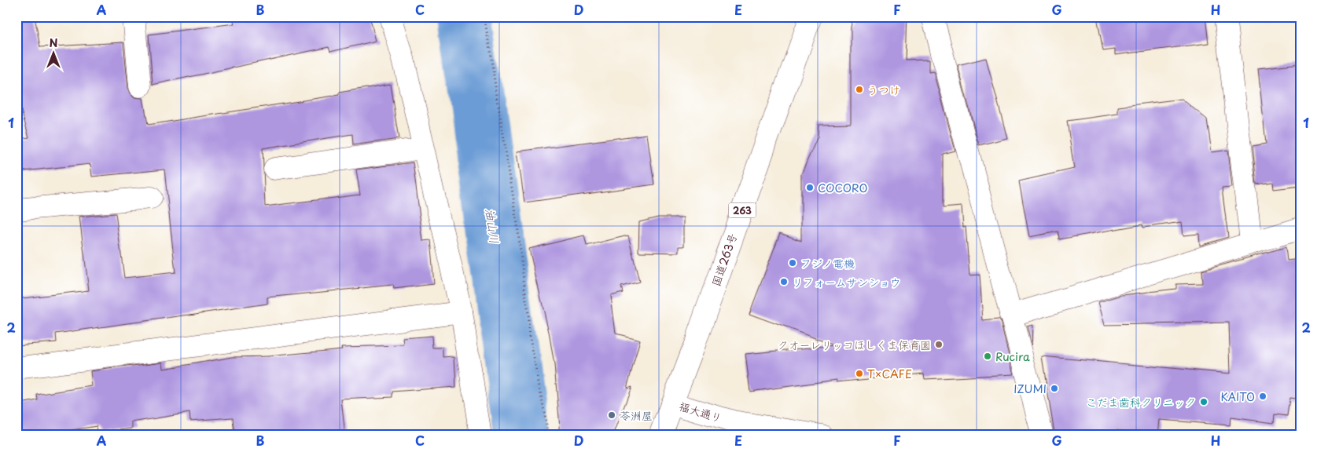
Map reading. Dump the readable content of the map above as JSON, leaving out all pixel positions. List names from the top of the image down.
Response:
{
  "streets": {
    "main road": ["263", "国道263号", "福大通り"]
  },
  "crossings": [
    ["国道263号", "福大通り"]
  ],
  "water": ["油山川"],
  "places": [
    "うつけ",
    "COCORO",
    "フジノ電機",
    "リフォームサンショウ",
    "クオーレリッコほしくま保育園",
    "Rucira",
    "T×CAFE",
    "IZUMI",
    "KAITO",
    "こだま歯科クリニック",
    "苓洲屋"
  ],
  "north": "top",
  "grid": {
    "columns": [
      "A",
      "B",
      "C",
      "D",
      "E",
      "F",
      "G",
      "H"
    ],
    "rows": ["1", "2"]
  }
}
